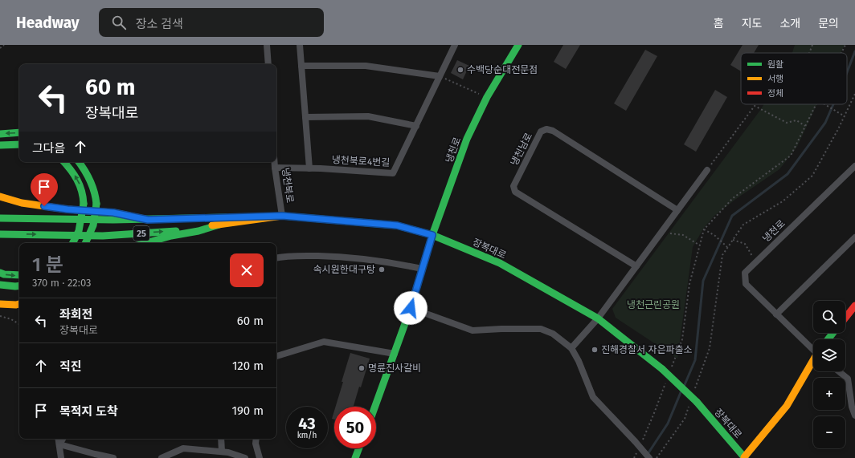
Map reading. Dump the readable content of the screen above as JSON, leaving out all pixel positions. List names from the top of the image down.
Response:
{
  "streets": {
    "main road": ["냉천로", "25", "장복대로"],
    "street": ["냉천남로", "냉천북로4번길", "냉천북로"]
  },
  "crossings": [
    ["냉천로", "장복대로"],
    ["냉천북로4번길", "냉천북로"],
    ["냉천북로", "25"],
    ["냉천북로", "장복대로"],
    ["25", "장복대로"]
  ],
  "parks": ["냉천근린공원"],
  "places": [
    "수백당순대전문점",
    "속시원한대구탕",
    "진해경찰서 자은파출소",
    "명륜진사갈비"
  ],
  "legend": ["원활", "서행", "정체"],
  "page": {
    "header": "Headway",
    "search": "장소 검색",
    "nav": [
      "홈",
      "지도",
      "소개",
      "문의"
    ],
    "turn": ["60 m", "장복대로"],
    "then": "그다음",
    "heading": ["1 분", "370 m · 22:03"],
    "list": [
      {
        "name": "좌회전",
        "note": "장복대로",
        "value": "60 m"
      },
      {
        "name": "직진",
        "value": "120 m"
      },
      {
        "name": "목적지 도착",
        "value": "190 m"
      }
    ],
    "map_buttons": ["+", "−"],
    "speed": "43 km/h",
    "limit": "50"
  }
}
